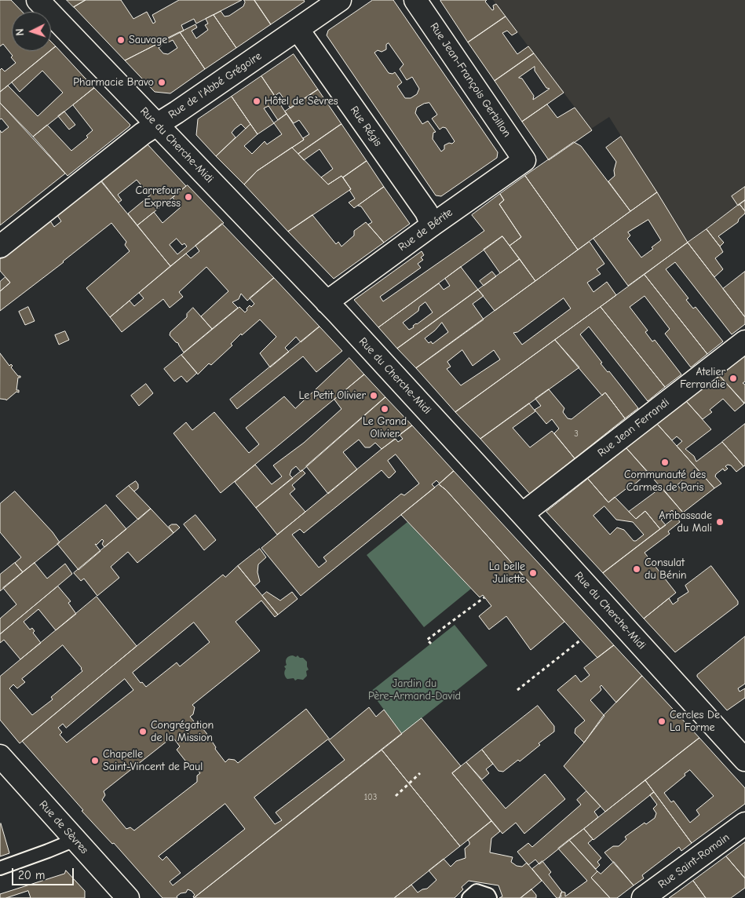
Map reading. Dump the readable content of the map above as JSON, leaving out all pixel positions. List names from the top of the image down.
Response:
{
  "streets": {
    "street": [
      "Rue Jean-François Gerbillon",
      "Rue de l'Abbé Grégoire",
      "Rue Régis",
      "Rue du Cherche-Midi",
      "Rue de Bérite",
      "Rue Jean Ferrandi",
      "Rue de Sèvres",
      "Rue Saint-Romain"
    ]
  },
  "crossings": [
    ["Rue Jean-François Gerbillon", "Rue de Bérite"],
    ["Rue de l'Abbé Grégoire", "Rue Régis"],
    ["Rue de l'Abbé Grégoire", "Rue du Cherche-Midi"],
    ["Rue Régis", "Rue de Bérite"],
    ["Rue du Cherche-Midi", "Rue de Bérite"],
    ["Rue du Cherche-Midi", "Rue Jean Ferrandi"]
  ],
  "parks": ["Jardin du Père-Armand-David"],
  "places": [
    "Sauvage",
    "Pharmacie Bravo",
    "Hôtel de Sèvres",
    "Carrefour Express",
    "Atelier Ferrandie",
    "Le Petit Olivier",
    "Le Grand Olivier",
    "Communauté des Carmes de Paris",
    "Ambassade du Mali",
    "Consulat du Bénin",
    "La belle Juliette",
    "Cercles De La Forme",
    "Congrégation de la Mission",
    "Chapelle Saint-Vincent de Paul"
  ],
  "house_numbers": ["3", "103"],
  "scale_bar": "20 m",
  "north": "left"
}
